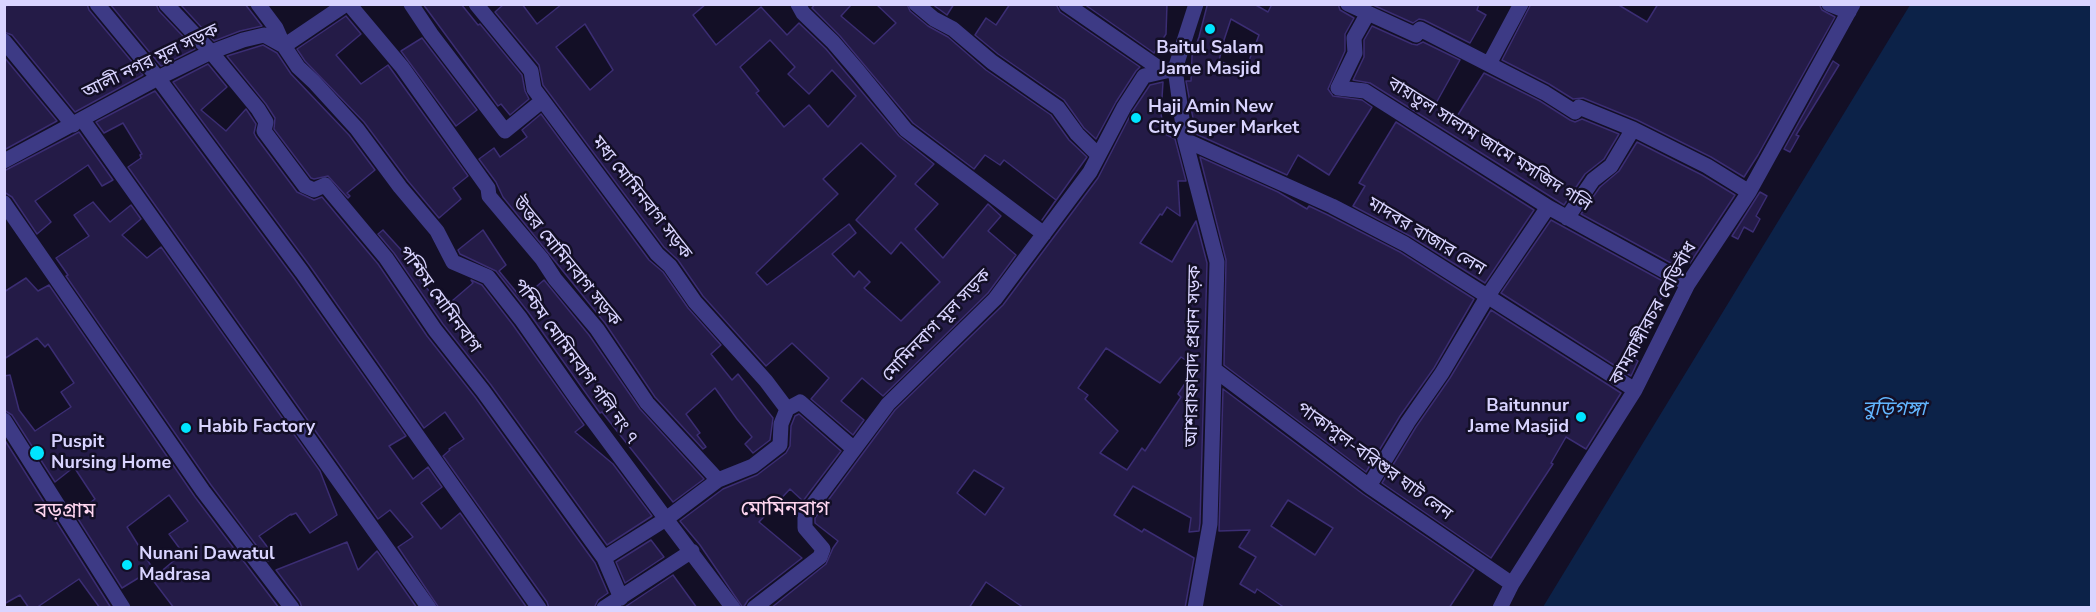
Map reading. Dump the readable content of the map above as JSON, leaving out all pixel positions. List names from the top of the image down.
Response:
{
  "streets": {
    "street": [
      "আলী নগর মূল সড়ক",
      "বায়তুল সালাম জামে মসজিদ গলি",
      "মধ্য মোমিনবাগ সড়ক",
      "মাদবর বাজার লেন",
      "উত্তর মোমিনবাগ সড়ক",
      "পশ্চিম মোমিনবাগ",
      "কামরাঙ্গীরচর বেড়িবাঁধ",
      "মোমিনবাগ মূল সড়ক",
      "আশরাফাবাদ প্রধান সড়ক",
      "পশ্চিম মোমিনবাগ গলি নং ৭",
      "পাকাপুল-বরিশুর ঘাট লেন"
    ]
  },
  "crossings": [
    ["আলী নগর মূল সড়ক", "পশ্চিম মোমিনবাগ"],
    ["আলী নগর মূল সড়ক", "পশ্চিম মোমিনবাগ গলি নং ৭"],
    ["বায়তুল সালাম জামে মসজিদ গলি", "কামরাঙ্গীরচর বেড়িবাঁধ"],
    ["মাদবর বাজার লেন", "কামরাঙ্গীরচর বেড়িবাঁধ"],
    ["মাদবর বাজার লেন", "আশরাফাবাদ প্রধান সড়ক"],
    ["কামরাঙ্গীরচর বেড়িবাঁধ", "পাকাপুল-বরিশুর ঘাট লেন"],
    ["মোমিনবাগ মূল সড়ক", "আশরাফাবাদ প্রধান সড়ক"],
    ["আশরাফাবাদ প্রধান সড়ক", "পাকাপুল-বরিশুর ঘাট লেন"]
  ],
  "districts": ["মোমিনবাগ", "বড়গ্রাম"],
  "water": ["বুড়িগঙ্গা"],
  "places": [
    "Baitul Salam Jame Masjid",
    "Haji Amin New City Super Market",
    "Baitunnur Jame Masjid",
    "Habib Factory",
    "Puspit Nursing Home",
    "Nunani Dawatul Madrasa"
  ]
}
